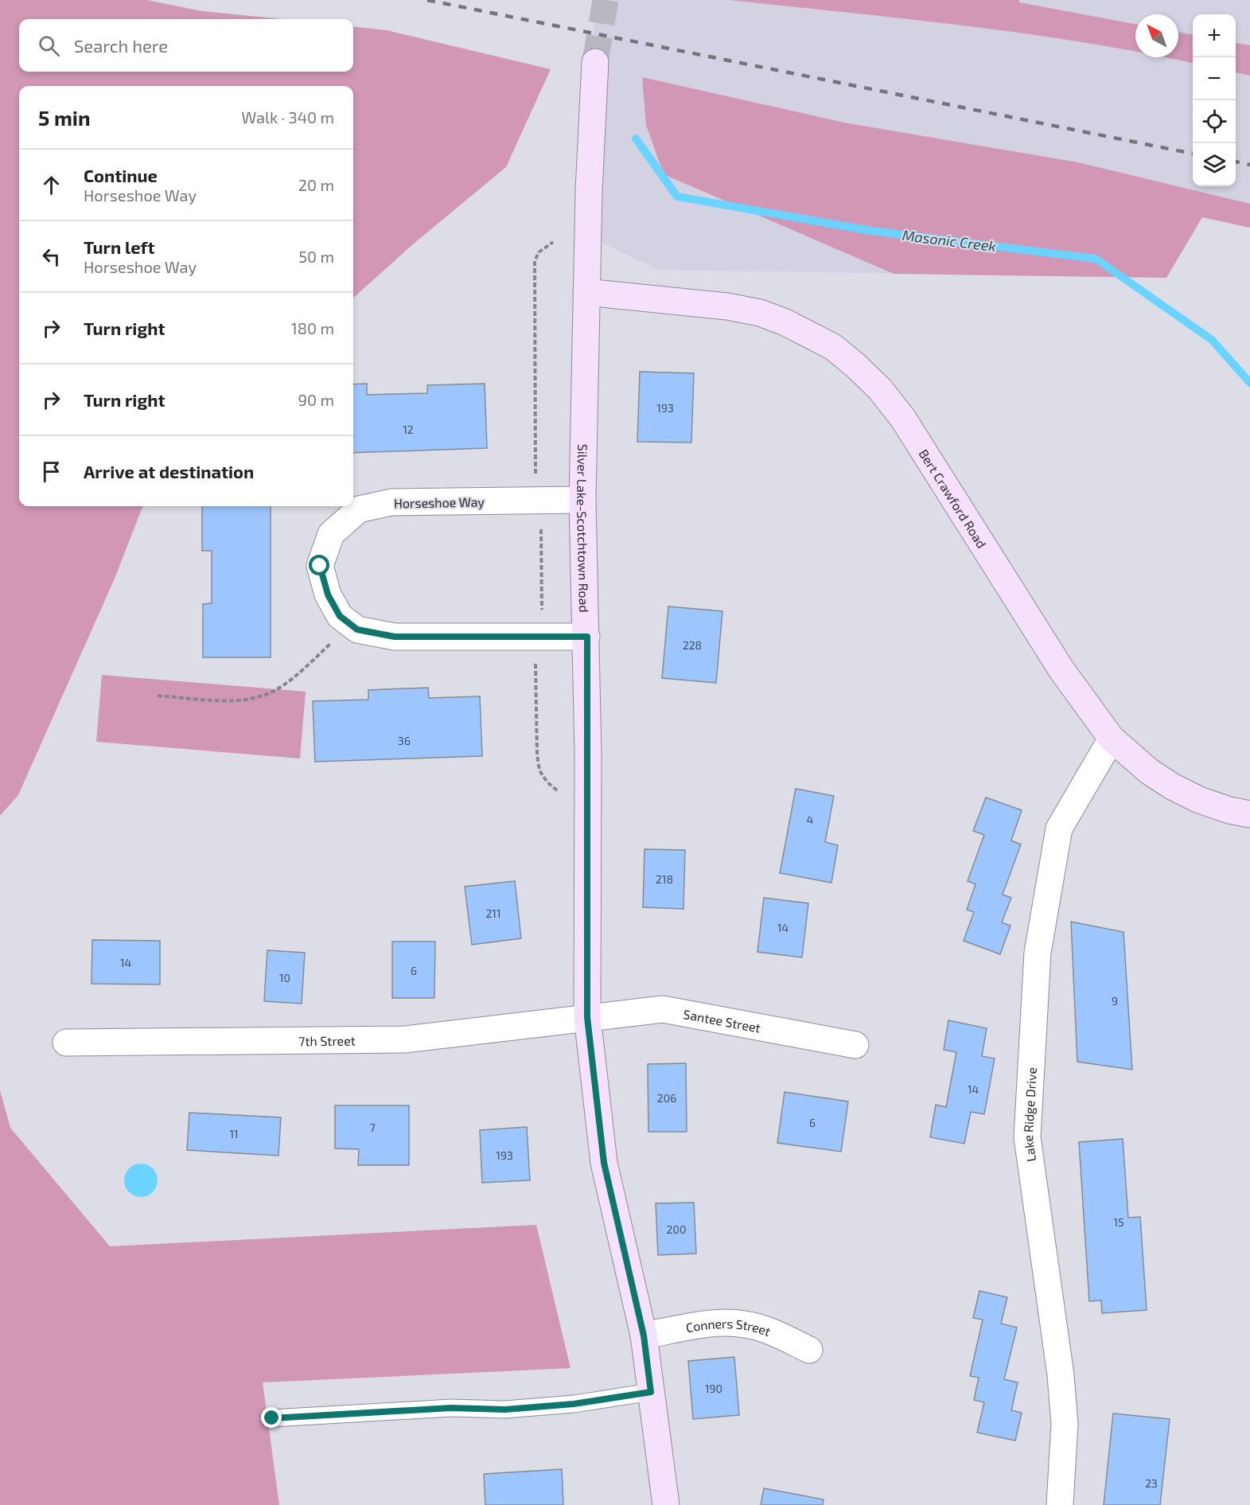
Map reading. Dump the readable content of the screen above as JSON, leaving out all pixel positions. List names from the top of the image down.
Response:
{
  "streets": {
    "street": [
      "Bert Crawford Road",
      "Horseshoe Way",
      "Silver Lake-Scotchtown Road",
      "Santee Street",
      "7th Street",
      "Lake Ridge Drive",
      "Conners Street"
    ]
  },
  "crossings": [
    ["Bert Crawford Road", "Silver Lake-Scotchtown Road"],
    ["Bert Crawford Road", "Lake Ridge Drive"],
    ["Horseshoe Way", "Silver Lake-Scotchtown Road"],
    ["Silver Lake-Scotchtown Road", "Santee Street"],
    ["Silver Lake-Scotchtown Road", "7th Street"],
    ["Silver Lake-Scotchtown Road", "Conners Street"],
    ["Santee Street", "7th Street"]
  ],
  "water": ["Masonic Creek"],
  "house_numbers": [
    "193",
    "12",
    "228",
    "36",
    "4",
    "218",
    "211",
    "14",
    "14",
    "6",
    "10",
    "9",
    "14",
    "206",
    "6",
    "7",
    "11",
    "193",
    "15",
    "200",
    "190",
    "23"
  ],
  "north": "top left",
  "page": {
    "map_buttons": ["+", "−"],
    "search": "Search here",
    "heading": ["5 min", "Walk · 340 m"],
    "list": [
      ["Continue", "Horseshoe Way", "20 m"],
      ["Turn left", "Horseshoe Way", "50 m"],
      ["Turn right", "180 m"],
      ["Turn right", "90 m"],
      "Arrive at destination"
    ]
  }
}
